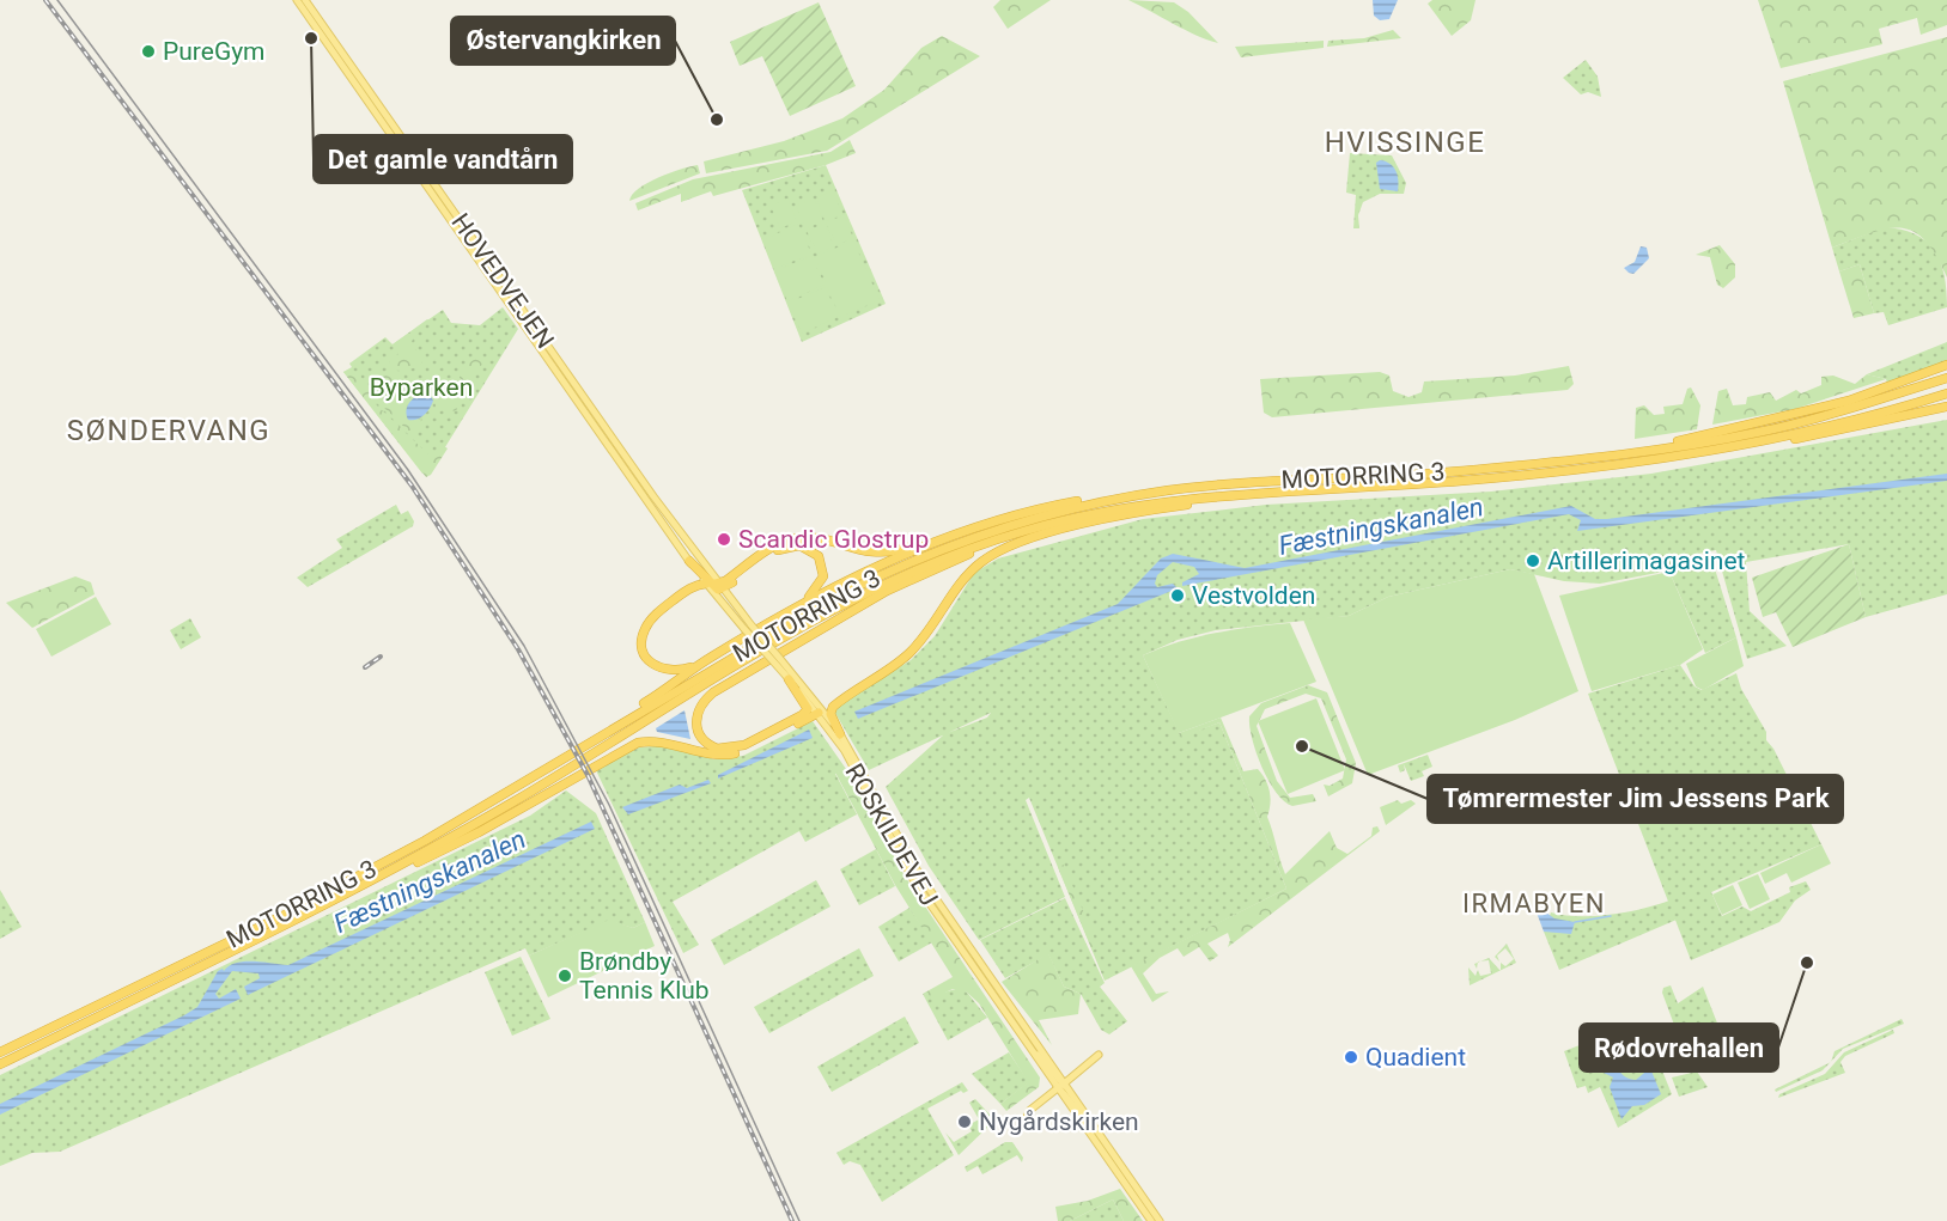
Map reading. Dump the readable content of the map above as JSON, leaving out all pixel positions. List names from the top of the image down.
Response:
{
  "streets": {
    "highway": ["MOTORRING 3"],
    "main road": ["HOVEDVEJEN", "ROSKILDEVEJ"]
  },
  "crossings": [
    ["HOVEDVEJEN", "ROSKILDEVEJ"]
  ],
  "districts": ["HVISSINGE", "SØNDERVANG", "IRMABYEN"],
  "water": ["Fæstningskanalen"],
  "parks": ["Byparken"],
  "places": [
    "Det gamle vandtårn",
    "PureGym",
    "Østervangkirken",
    "Scandic Glostrup",
    "Artillerimagasinet",
    "Vestvolden",
    "Tømrermester Jim Jessens Park",
    "Rødovrehallen",
    "Brøndby Tennis Klub",
    "Quadient",
    "Nygårdskirken"
  ]
}
